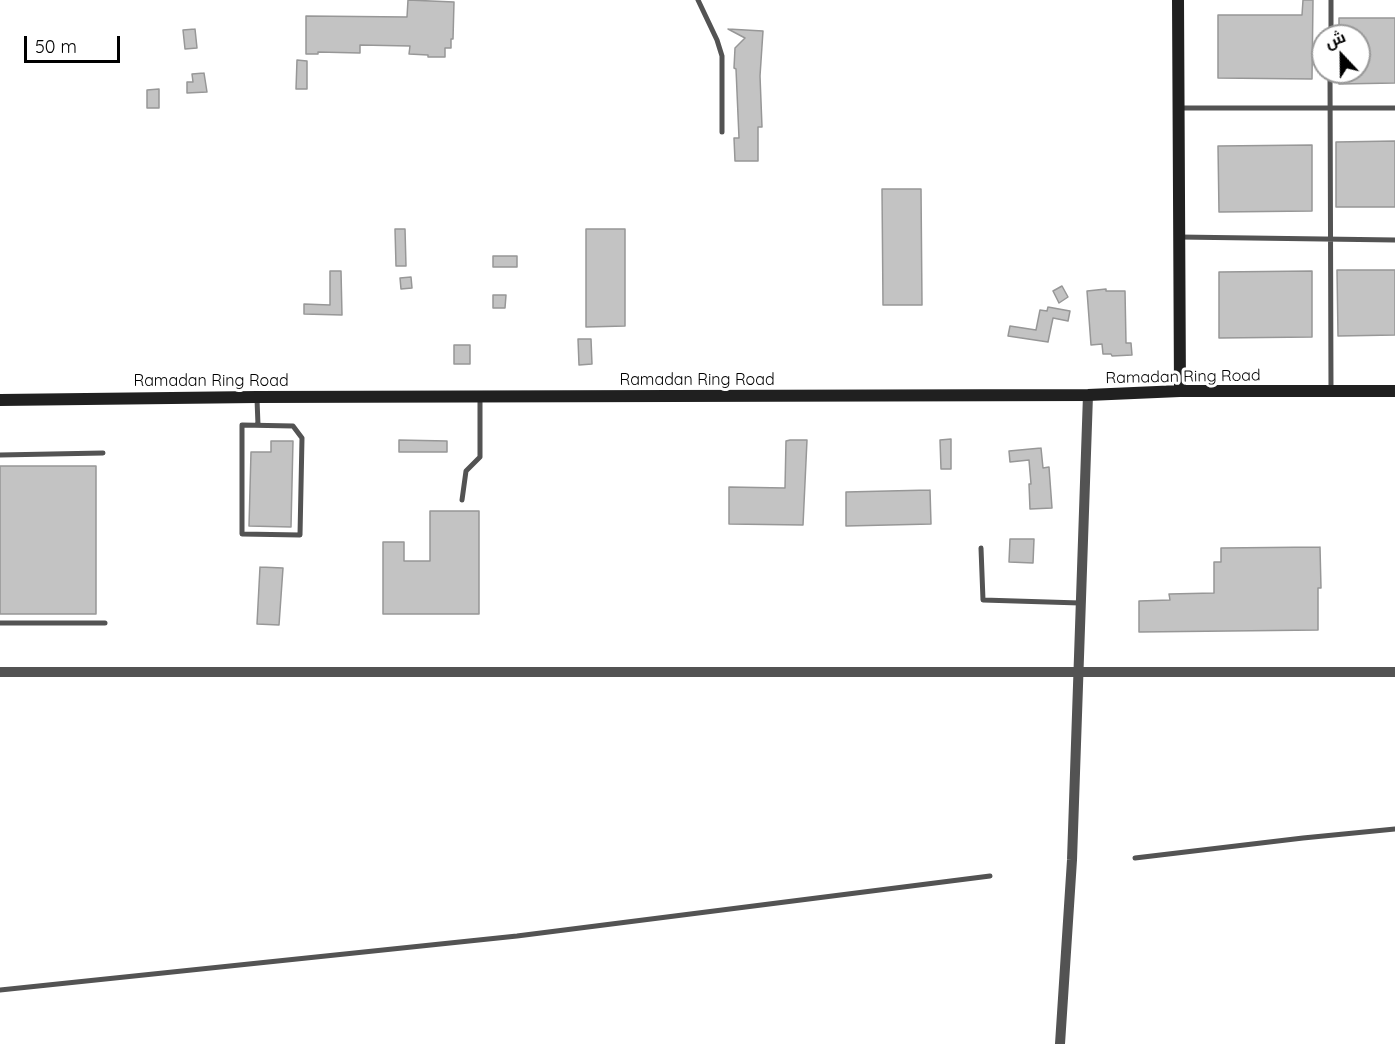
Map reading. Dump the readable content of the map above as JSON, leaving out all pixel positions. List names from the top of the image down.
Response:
{
  "streets": {
    "street": ["Ramadan Ring Road"]
  },
  "scale_bar": "50 m",
  "north": "top"
}
